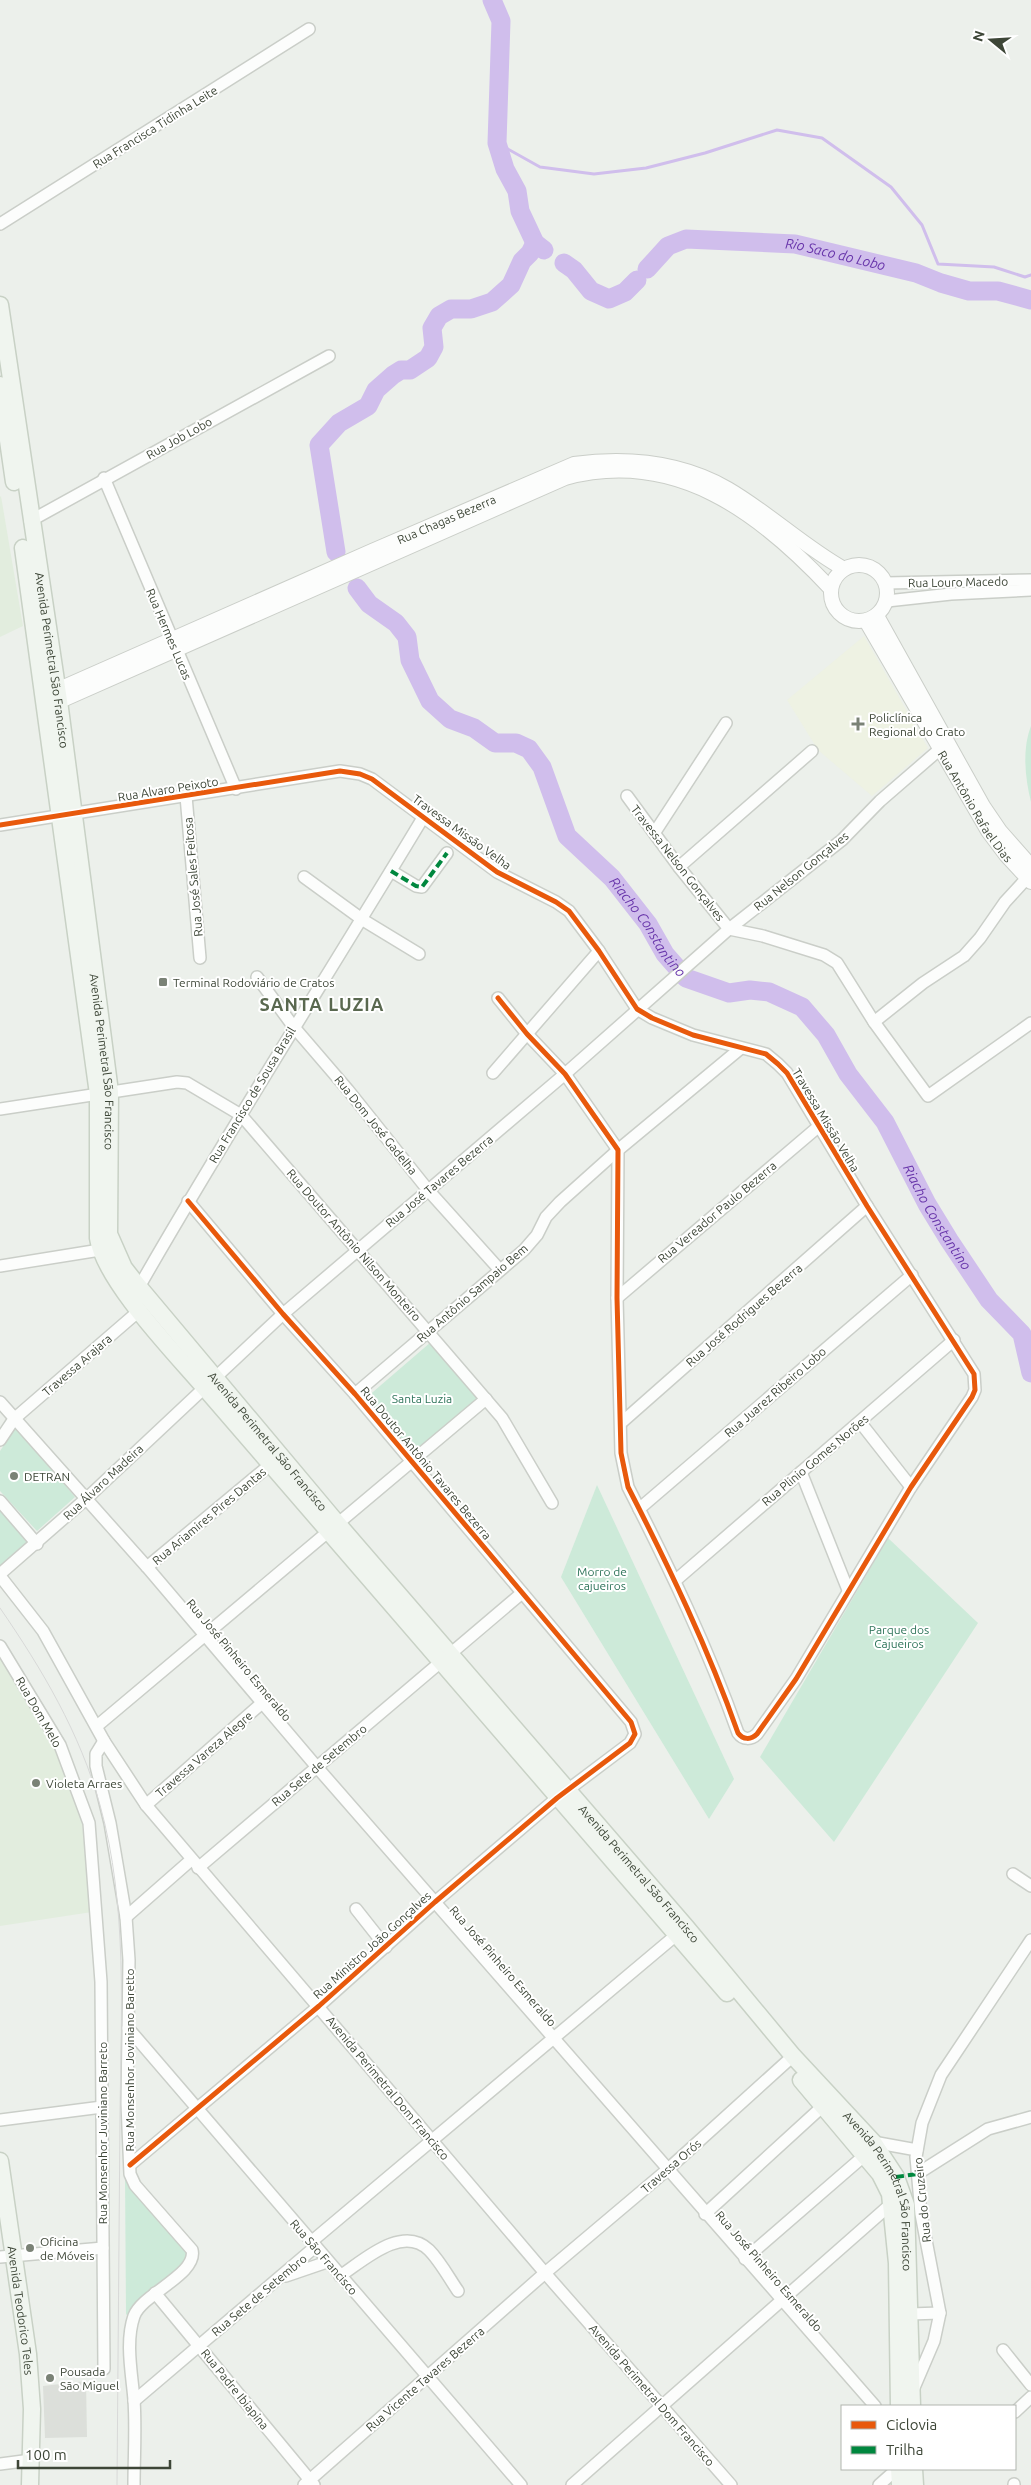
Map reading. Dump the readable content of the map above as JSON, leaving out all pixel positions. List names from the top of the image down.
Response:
{
  "streets": {
    "main road": ["Avenida Perimetral São Francisco", "Avenida Teodorico Teles"],
    "street": [
      "Rua Francisca Tidinha Leite",
      "Rua Job Lobo",
      "Rua Chagas Bezerra",
      "Rua Louro Macedo",
      "Rua Hermes Lucas",
      "Rua Alvaro Peixoto",
      "Rua Antônio Rafael Dias",
      "Travessa Missão Velha",
      "Travessa Nelson Gonçalves",
      "Rua Nelson Gonçalves",
      "Rua José Sales Feitosa",
      "Rua Francisco de Sousa Brasil",
      "Rua Dom José Gadelha",
      "Rua José Tavares Bezerra",
      "Rua Vereador Paulo Bezerra",
      "Rua Doutor Antônio Nilson Monteiro",
      "Rua Antônio Sampaio Bem",
      "Rua José Rodrigues Bezerra",
      "Travessa Arajara",
      "Rua Juarez Ribeiro Lobo",
      "Rua Plinio Gomes Norões",
      "Rua Doutor Antônio Tavares Bezerra",
      "Rua Álvaro Madeira",
      "Rua Ariamires Pires Dantas",
      "Rua José Pinheiro Esmeraldo",
      "Rua Dom Melo",
      "Travessa Vareza Alegre",
      "Rua Sete de Setembro",
      "Rua Ministro João Gonçalves",
      "Rua Monsenhor Joviniano Baretto",
      "Avenida Perimetral Dom Francisco",
      "Rua Monsenhor Juviniano Barreto",
      "Travessa Orós",
      "Rua do Cruzeiro",
      "Rua São Francisco",
      "Rua Vicente Tavares Bezerra",
      "Rua Padre Ibiapina"
    ]
  },
  "crossings": [
    ["Rua Job Lobo", "Rua Hermes Lucas"],
    ["Rua Job Lobo", "Avenida Perimetral São Francisco"],
    ["Rua Chagas Bezerra", "Rua Louro Macedo"],
    ["Rua Chagas Bezerra", "Rua Hermes Lucas"],
    ["Rua Chagas Bezerra", "Avenida Perimetral São Francisco"],
    ["Rua Chagas Bezerra", "Rua Antônio Rafael Dias"],
    ["Rua Louro Macedo", "Rua Antônio Rafael Dias"],
    ["Rua Hermes Lucas", "Rua Alvaro Peixoto"],
    ["Avenida Perimetral São Francisco", "Rua Alvaro Peixoto"],
    ["Avenida Perimetral São Francisco", "Rua Francisco de Sousa Brasil"],
    ["Avenida Perimetral São Francisco", "Rua José Tavares Bezerra"],
    ["Avenida Perimetral São Francisco", "Rua Doutor Antônio Nilson Monteiro"],
    ["Avenida Perimetral São Francisco", "Travessa Arajara"],
    ["Avenida Perimetral São Francisco", "Rua Álvaro Madeira"],
    ["Avenida Perimetral São Francisco", "Rua Ariamires Pires Dantas"],
    ["Avenida Perimetral São Francisco", "Rua Sete de Setembro"],
    ["Avenida Perimetral São Francisco", "Rua Ministro João Gonçalves"],
    ["Avenida Perimetral São Francisco", "Travessa Orós"],
    ["Avenida Perimetral São Francisco", "Rua do Cruzeiro"],
    ["Rua Alvaro Peixoto", "Travessa Missão Velha"],
    ["Rua Alvaro Peixoto", "Rua José Sales Feitosa"],
    ["Rua Antônio Rafael Dias", "Rua Nelson Gonçalves"],
    ["Travessa Missão Velha", "Rua Francisco de Sousa Brasil"],
    ["Travessa Missão Velha", "Rua José Tavares Bezerra"],
    ["Travessa Missão Velha", "Rua Vereador Paulo Bezerra"],
    ["Travessa Missão Velha", "Rua Antônio Sampaio Bem"],
    ["Travessa Missão Velha", "Rua José Rodrigues Bezerra"],
    ["Travessa Missão Velha", "Rua Juarez Ribeiro Lobo"],
    ["Travessa Missão Velha", "Rua Plinio Gomes Norões"],
    ["Travessa Nelson Gonçalves", "Rua Nelson Gonçalves"],
    ["Rua Nelson Gonçalves", "Rua José Tavares Bezerra"],
    ["Rua Francisco de Sousa Brasil", "Rua Dom José Gadelha"],
    ["Rua Francisco de Sousa Brasil", "Rua Doutor Antônio Nilson Monteiro"],
    ["Rua Francisco de Sousa Brasil", "Rua Doutor Antônio Tavares Bezerra"],
    ["Rua Dom José Gadelha", "Rua José Tavares Bezerra"],
    ["Rua Dom José Gadelha", "Rua Antônio Sampaio Bem"],
    ["Rua José Tavares Bezerra", "Rua Doutor Antônio Nilson Monteiro"],
    ["Rua José Tavares Bezerra", "Rua Doutor Antônio Tavares Bezerra"],
    ["Rua José Tavares Bezerra", "Rua Álvaro Madeira"],
    ["Rua Doutor Antônio Nilson Monteiro", "Rua Antônio Sampaio Bem"],
    ["Rua Antônio Sampaio Bem", "Rua Doutor Antônio Tavares Bezerra"],
    ["Travessa Arajara", "Rua José Pinheiro Esmeraldo"],
    ["Rua Doutor Antônio Tavares Bezerra", "Rua Sete de Setembro"],
    ["Rua Doutor Antônio Tavares Bezerra", "Rua Ministro João Gonçalves"],
    ["Rua Álvaro Madeira", "Rua José Pinheiro Esmeraldo"],
    ["Rua Álvaro Madeira", "Avenida Perimetral Dom Francisco"],
    ["Rua Ariamires Pires Dantas", "Rua José Pinheiro Esmeraldo"],
    ["Rua José Pinheiro Esmeraldo", "Travessa Vareza Alegre"],
    ["Rua José Pinheiro Esmeraldo", "Rua Sete de Setembro"],
    ["Rua José Pinheiro Esmeraldo", "Rua Ministro João Gonçalves"],
    ["Rua José Pinheiro Esmeraldo", "Travessa Orós"],
    ["Rua Dom Melo", "Rua Monsenhor Juviniano Barreto"],
    ["Travessa Vareza Alegre", "Avenida Perimetral Dom Francisco"],
    ["Rua Sete de Setembro", "Rua Monsenhor Joviniano Baretto"],
    ["Rua Sete de Setembro", "Avenida Perimetral Dom Francisco"],
    ["Rua Sete de Setembro", "Rua São Francisco"],
    ["Rua Sete de Setembro", "Rua Padre Ibiapina"],
    ["Rua Ministro João Gonçalves", "Rua Monsenhor Joviniano Baretto"],
    ["Rua Ministro João Gonçalves", "Avenida Perimetral Dom Francisco"],
    ["Rua Ministro João Gonçalves", "Rua São Francisco"],
    ["Rua Monsenhor Joviniano Baretto", "Avenida Perimetral Dom Francisco"],
    ["Rua Monsenhor Joviniano Baretto", "Rua São Francisco"],
    ["Rua Monsenhor Joviniano Baretto", "Rua Padre Ibiapina"],
    ["Avenida Perimetral Dom Francisco", "Travessa Orós"],
    ["Avenida Perimetral Dom Francisco", "Rua Vicente Tavares Bezerra"],
    ["Travessa Orós", "Rua Vicente Tavares Bezerra"],
    ["Rua São Francisco", "Rua Vicente Tavares Bezerra"],
    ["Rua Vicente Tavares Bezerra", "Rua Padre Ibiapina"]
  ],
  "districts": ["SANTA LUZIA"],
  "water": ["Rio Saco do Lobo", "Riacho Constantino"],
  "parks": ["Santa Luzia", "Morro de cajueiros", "Parque dos Cajueiros"],
  "places": {
    "health": ["Policlínica Regional do Crato"],
    "transit": ["Terminal Rodoviário de Cratos"],
    "other": [
      "DETRAN",
      "Violeta Arraes",
      "Oficina de Móveis",
      "Pousada São Miguel"
    ]
  },
  "legend": ["Ciclovia", "Trilha"],
  "scale_bar": "100 m",
  "north": "left"
}
